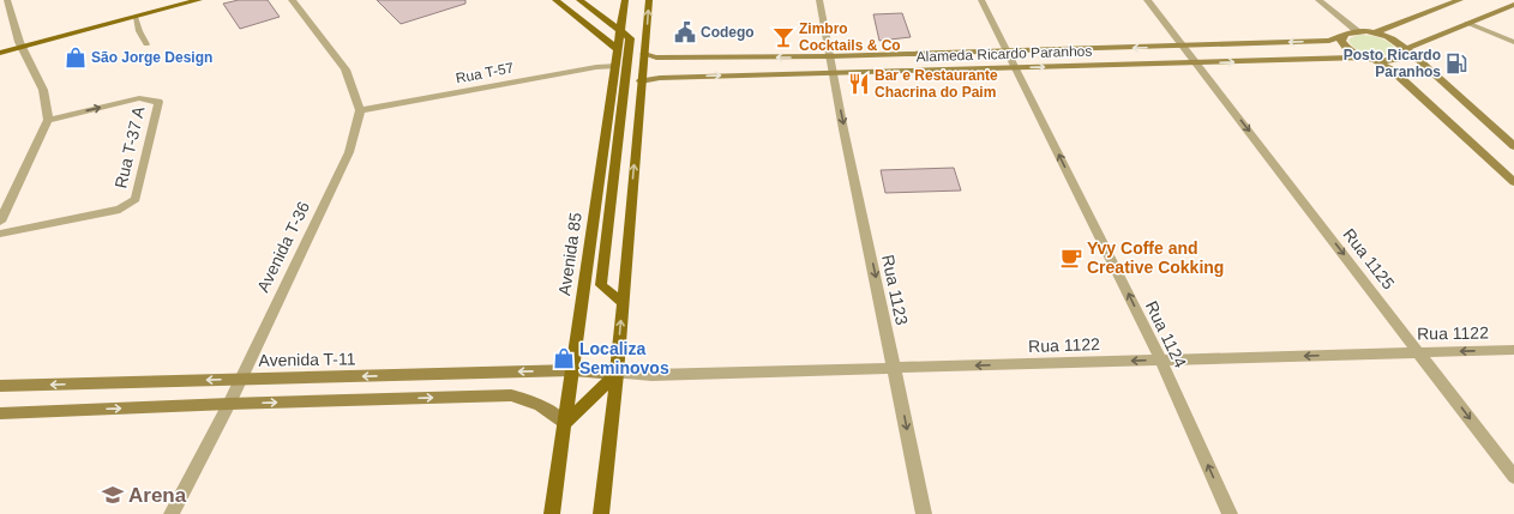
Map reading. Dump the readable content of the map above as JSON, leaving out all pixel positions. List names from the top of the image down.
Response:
{
  "streets": {
    "main road": ["Alameda Ricardo Paranhos", "Avenida 85", "Avenida T-11"],
    "street": [
      "Rua T-57",
      "Rua T-37 A",
      "Avenida T-36",
      "Rua 1125",
      "Rua 1123",
      "Rua 1122",
      "Rua 1124"
    ]
  },
  "crossings": [
    ["Alameda Ricardo Paranhos", "Rua 1125"],
    ["Alameda Ricardo Paranhos", "Rua 1123"],
    ["Alameda Ricardo Paranhos", "Rua 1124"],
    ["Rua T-57", "Avenida T-36"],
    ["Rua T-57", "Avenida 85"],
    ["Avenida T-36", "Avenida T-11"],
    ["Avenida 85", "Avenida T-11"],
    ["Rua 1125", "Rua 1122"],
    ["Rua 1123", "Rua 1122"],
    ["Rua 1122", "Rua 1124"],
    ["Rua 1122", "Avenida T-11"]
  ],
  "one_way": [
    "Rua 1125",
    "Rua 1123",
    "Rua 1122",
    "Rua 1124"
  ],
  "places": {
    "public building": ["Codego"],
    "bar": ["Zimbro Cocktails & Co"],
    "shop": ["São Jorge Design", "Localiza Seminovos"],
    "fuel station": ["Posto Ricardo Paranhos"],
    "restaurant": ["Bar e Restaurante Chacrina do Paim"],
    "cafe": ["Yvy Coffe and Creative Cokking"],
    "school or university": ["Arena"]
  }
}
